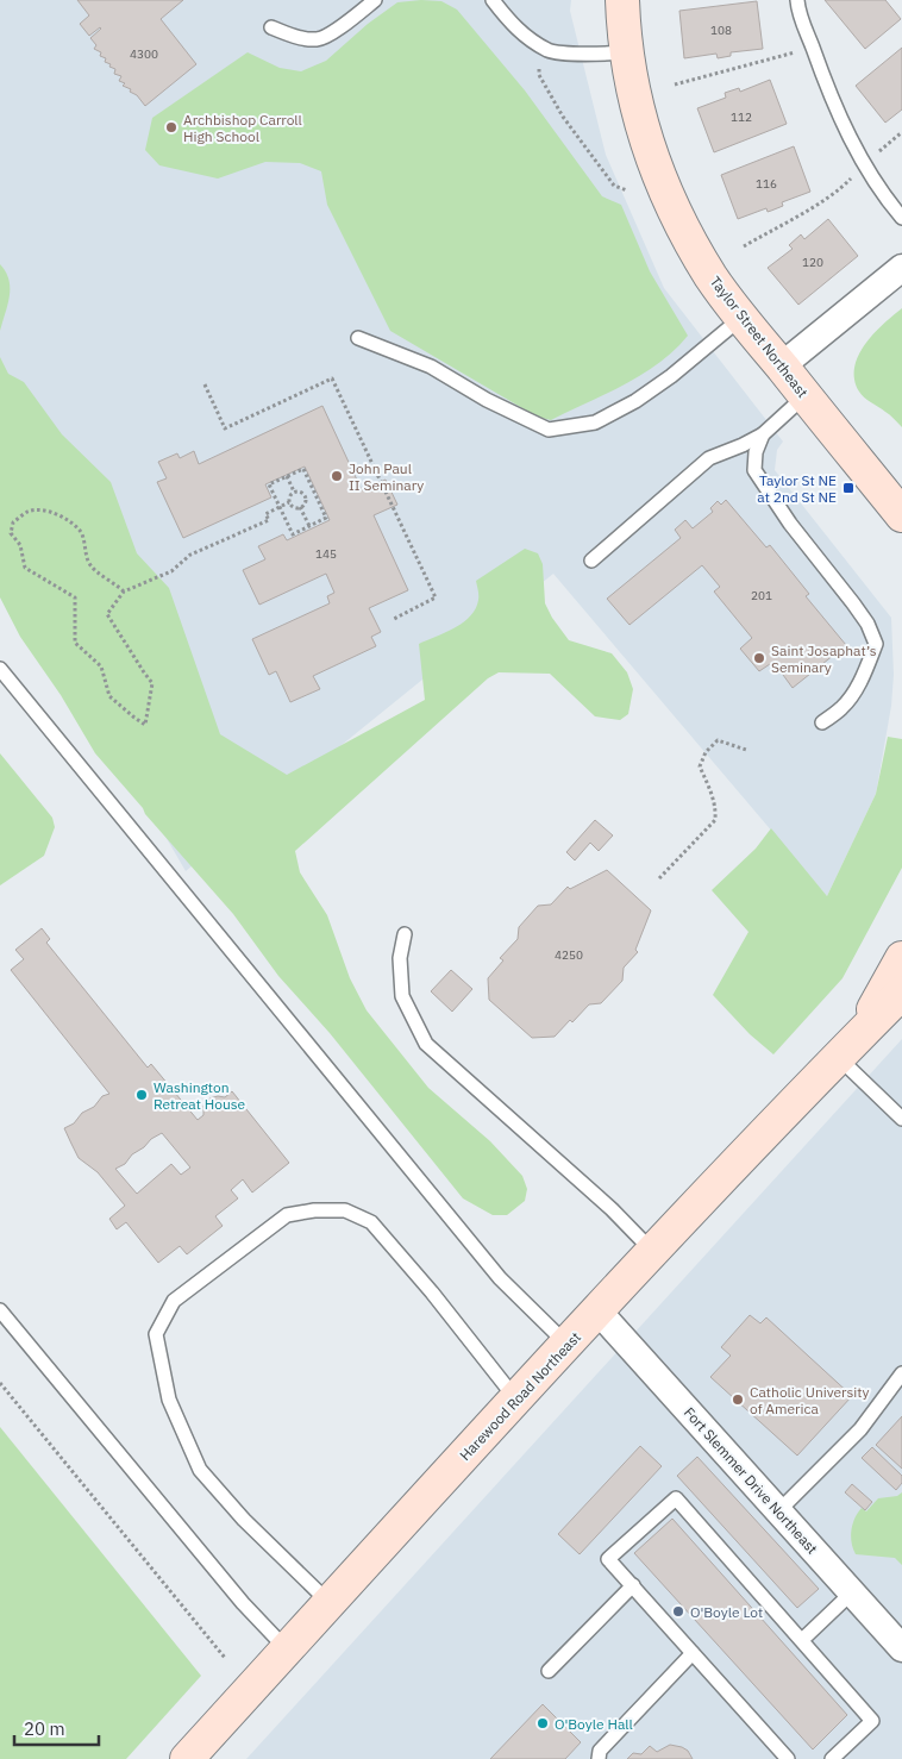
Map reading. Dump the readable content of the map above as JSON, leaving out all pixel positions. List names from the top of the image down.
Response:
{
  "streets": {
    "street": ["Taylor Street Northeast", "Harewood Road Northeast", "Fort Slemmer Drive Northeast"]
  },
  "crossings": [
    ["Harewood Road Northeast", "Fort Slemmer Drive Northeast"]
  ],
  "places": {
    "other": [
      "Archbishop Carroll High School",
      "John Paul II Seminary",
      "Saint Josaphat’s Seminary",
      "Washington Retreat House",
      "Catholic University of America",
      "O'Boyle Lot",
      "O'Boyle Hall"
    ],
    "transit": ["Taylor St NE at 2nd St NE"]
  },
  "house_numbers": [
    "108",
    "4300",
    "112",
    "116",
    "120",
    "145",
    "201",
    "4250"
  ],
  "scale_bar": "20 m"
}
